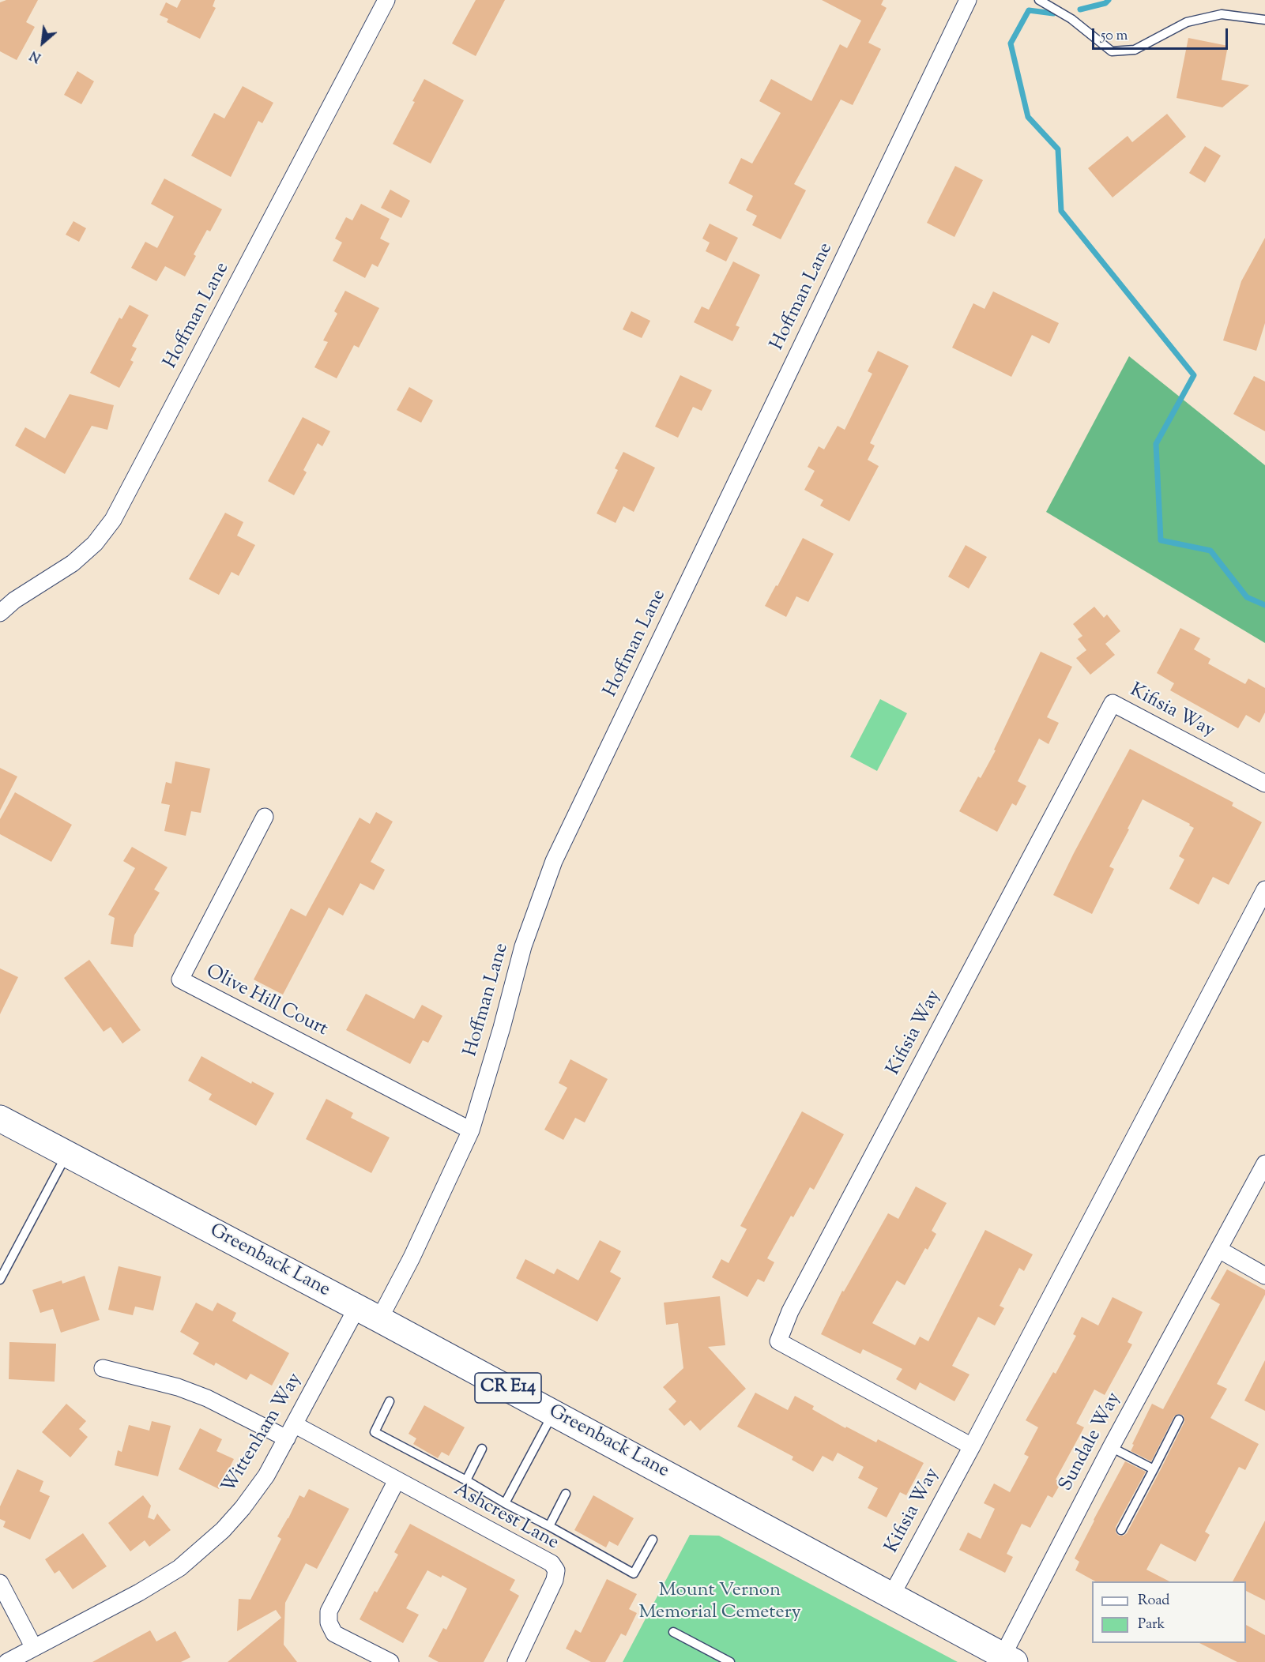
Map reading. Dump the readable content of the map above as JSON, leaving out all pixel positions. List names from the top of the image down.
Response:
{
  "streets": {
    "main road": ["Greenback Lane", "CR E14"],
    "street": [
      "Hoffman Lane",
      "Kifisia Way",
      "Olive Hill Court",
      "Wittenham Way",
      "Sundale Way",
      "Ashcrest Lane"
    ]
  },
  "crossings": [
    ["Hoffman Lane", "Olive Hill Court"],
    ["Hoffman Lane", "Greenback Lane"],
    ["Hoffman Lane", "Wittenham Way"],
    ["Kifisia Way", "Greenback Lane"],
    ["Greenback Lane", "Wittenham Way"],
    ["Greenback Lane", "Sundale Way"],
    ["Wittenham Way", "Ashcrest Lane"]
  ],
  "parks": ["Mount Vernon Memorial Cemetery"],
  "legend": ["Road", "Park"],
  "scale_bar": "50 m",
  "north": "bottom left"
}
